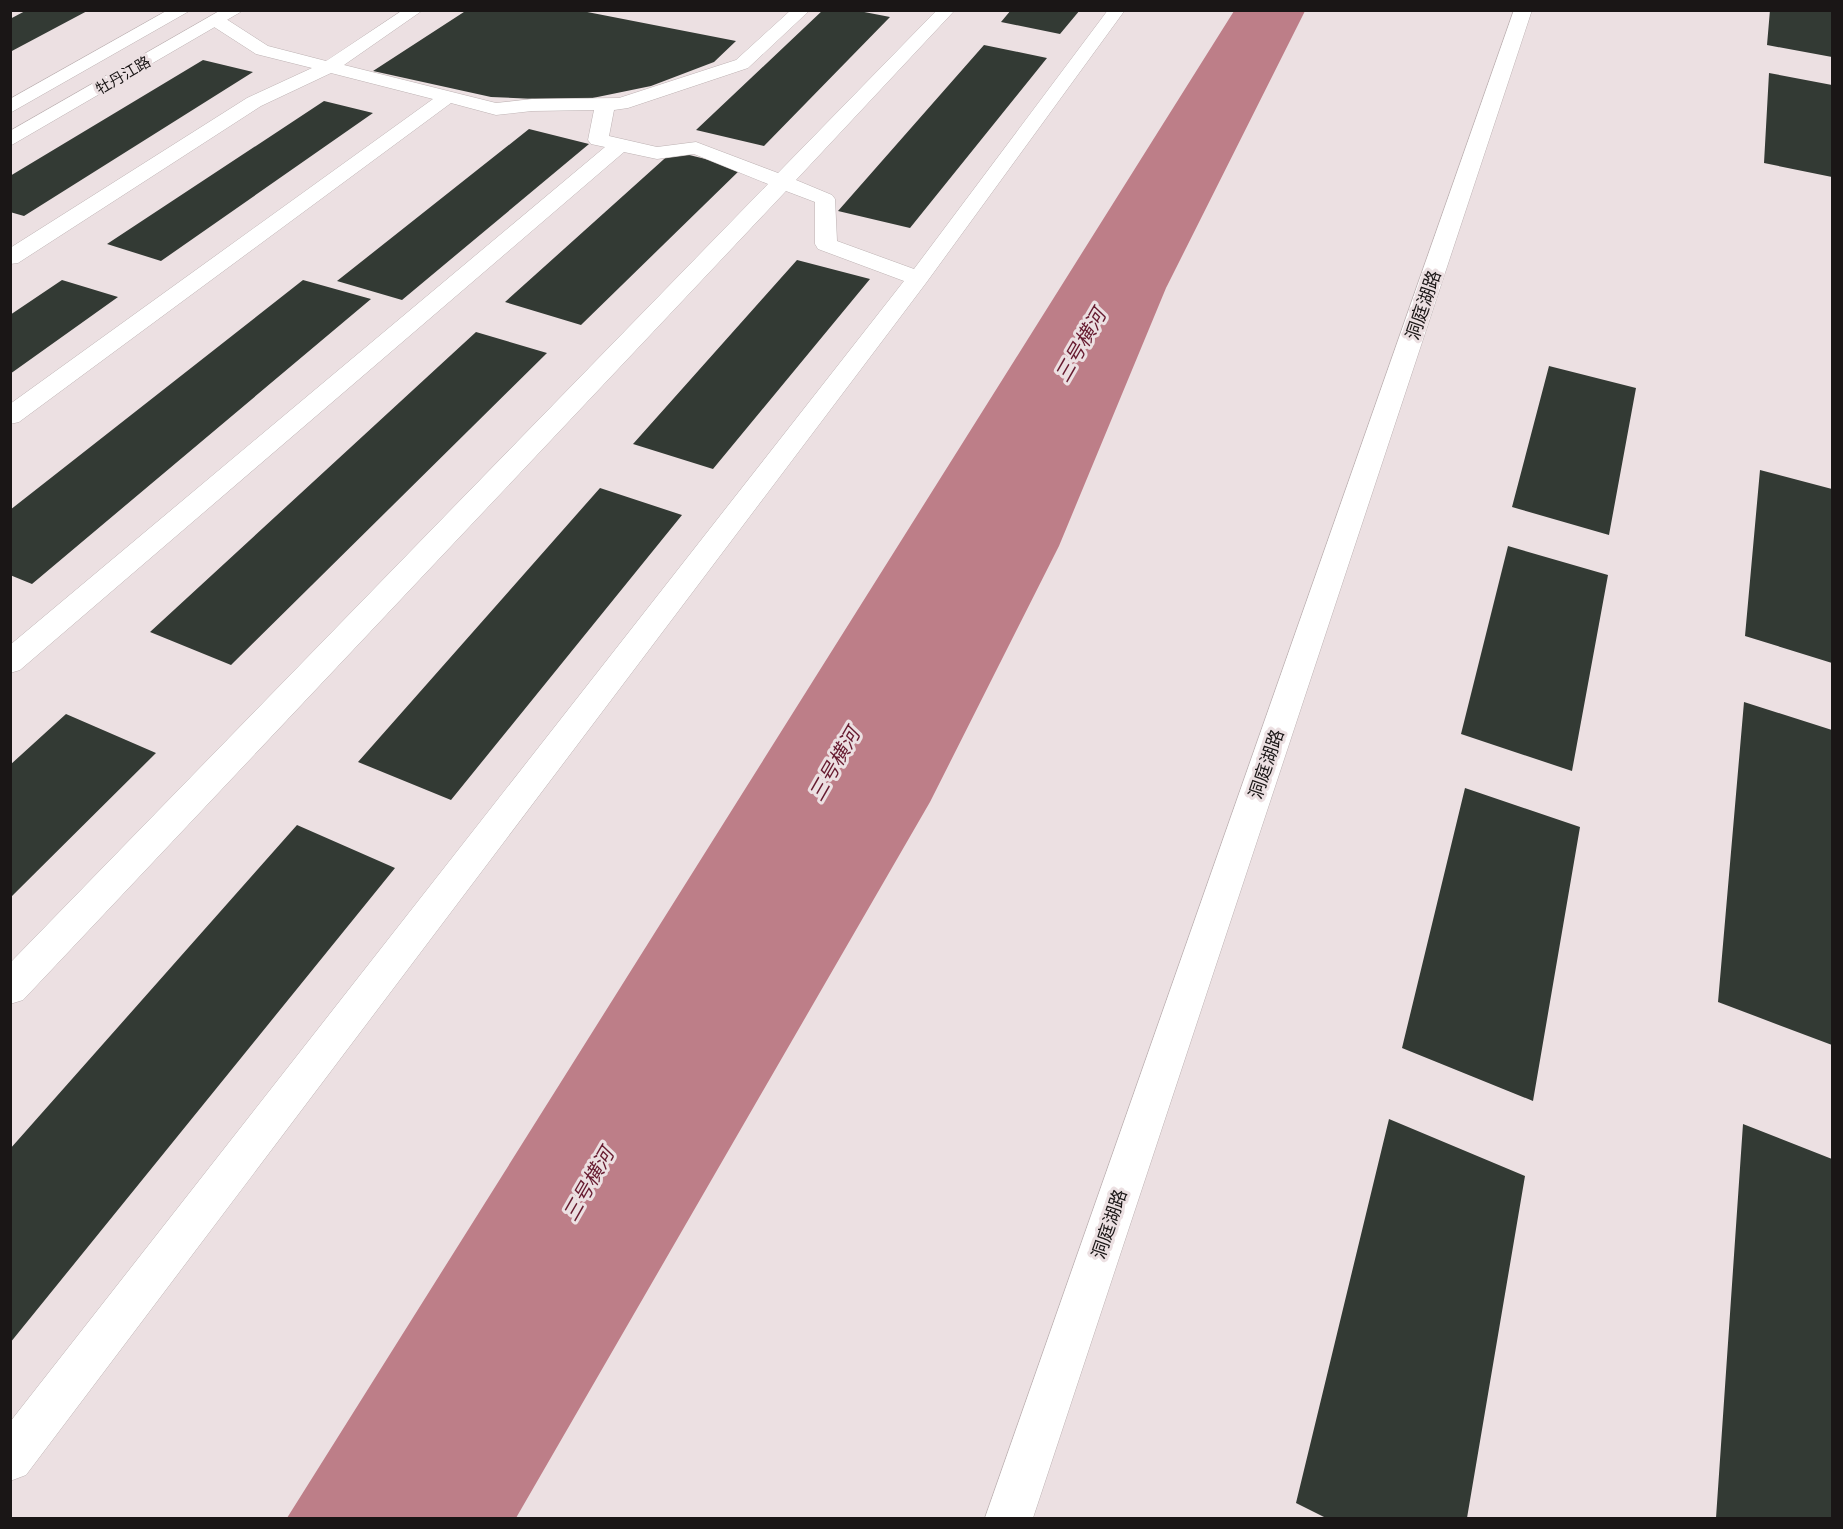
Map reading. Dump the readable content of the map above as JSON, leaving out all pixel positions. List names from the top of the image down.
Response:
{
  "streets": {
    "street": ["牡丹江路", "洞庭湖路"]
  },
  "water": ["三号横河"]
}
